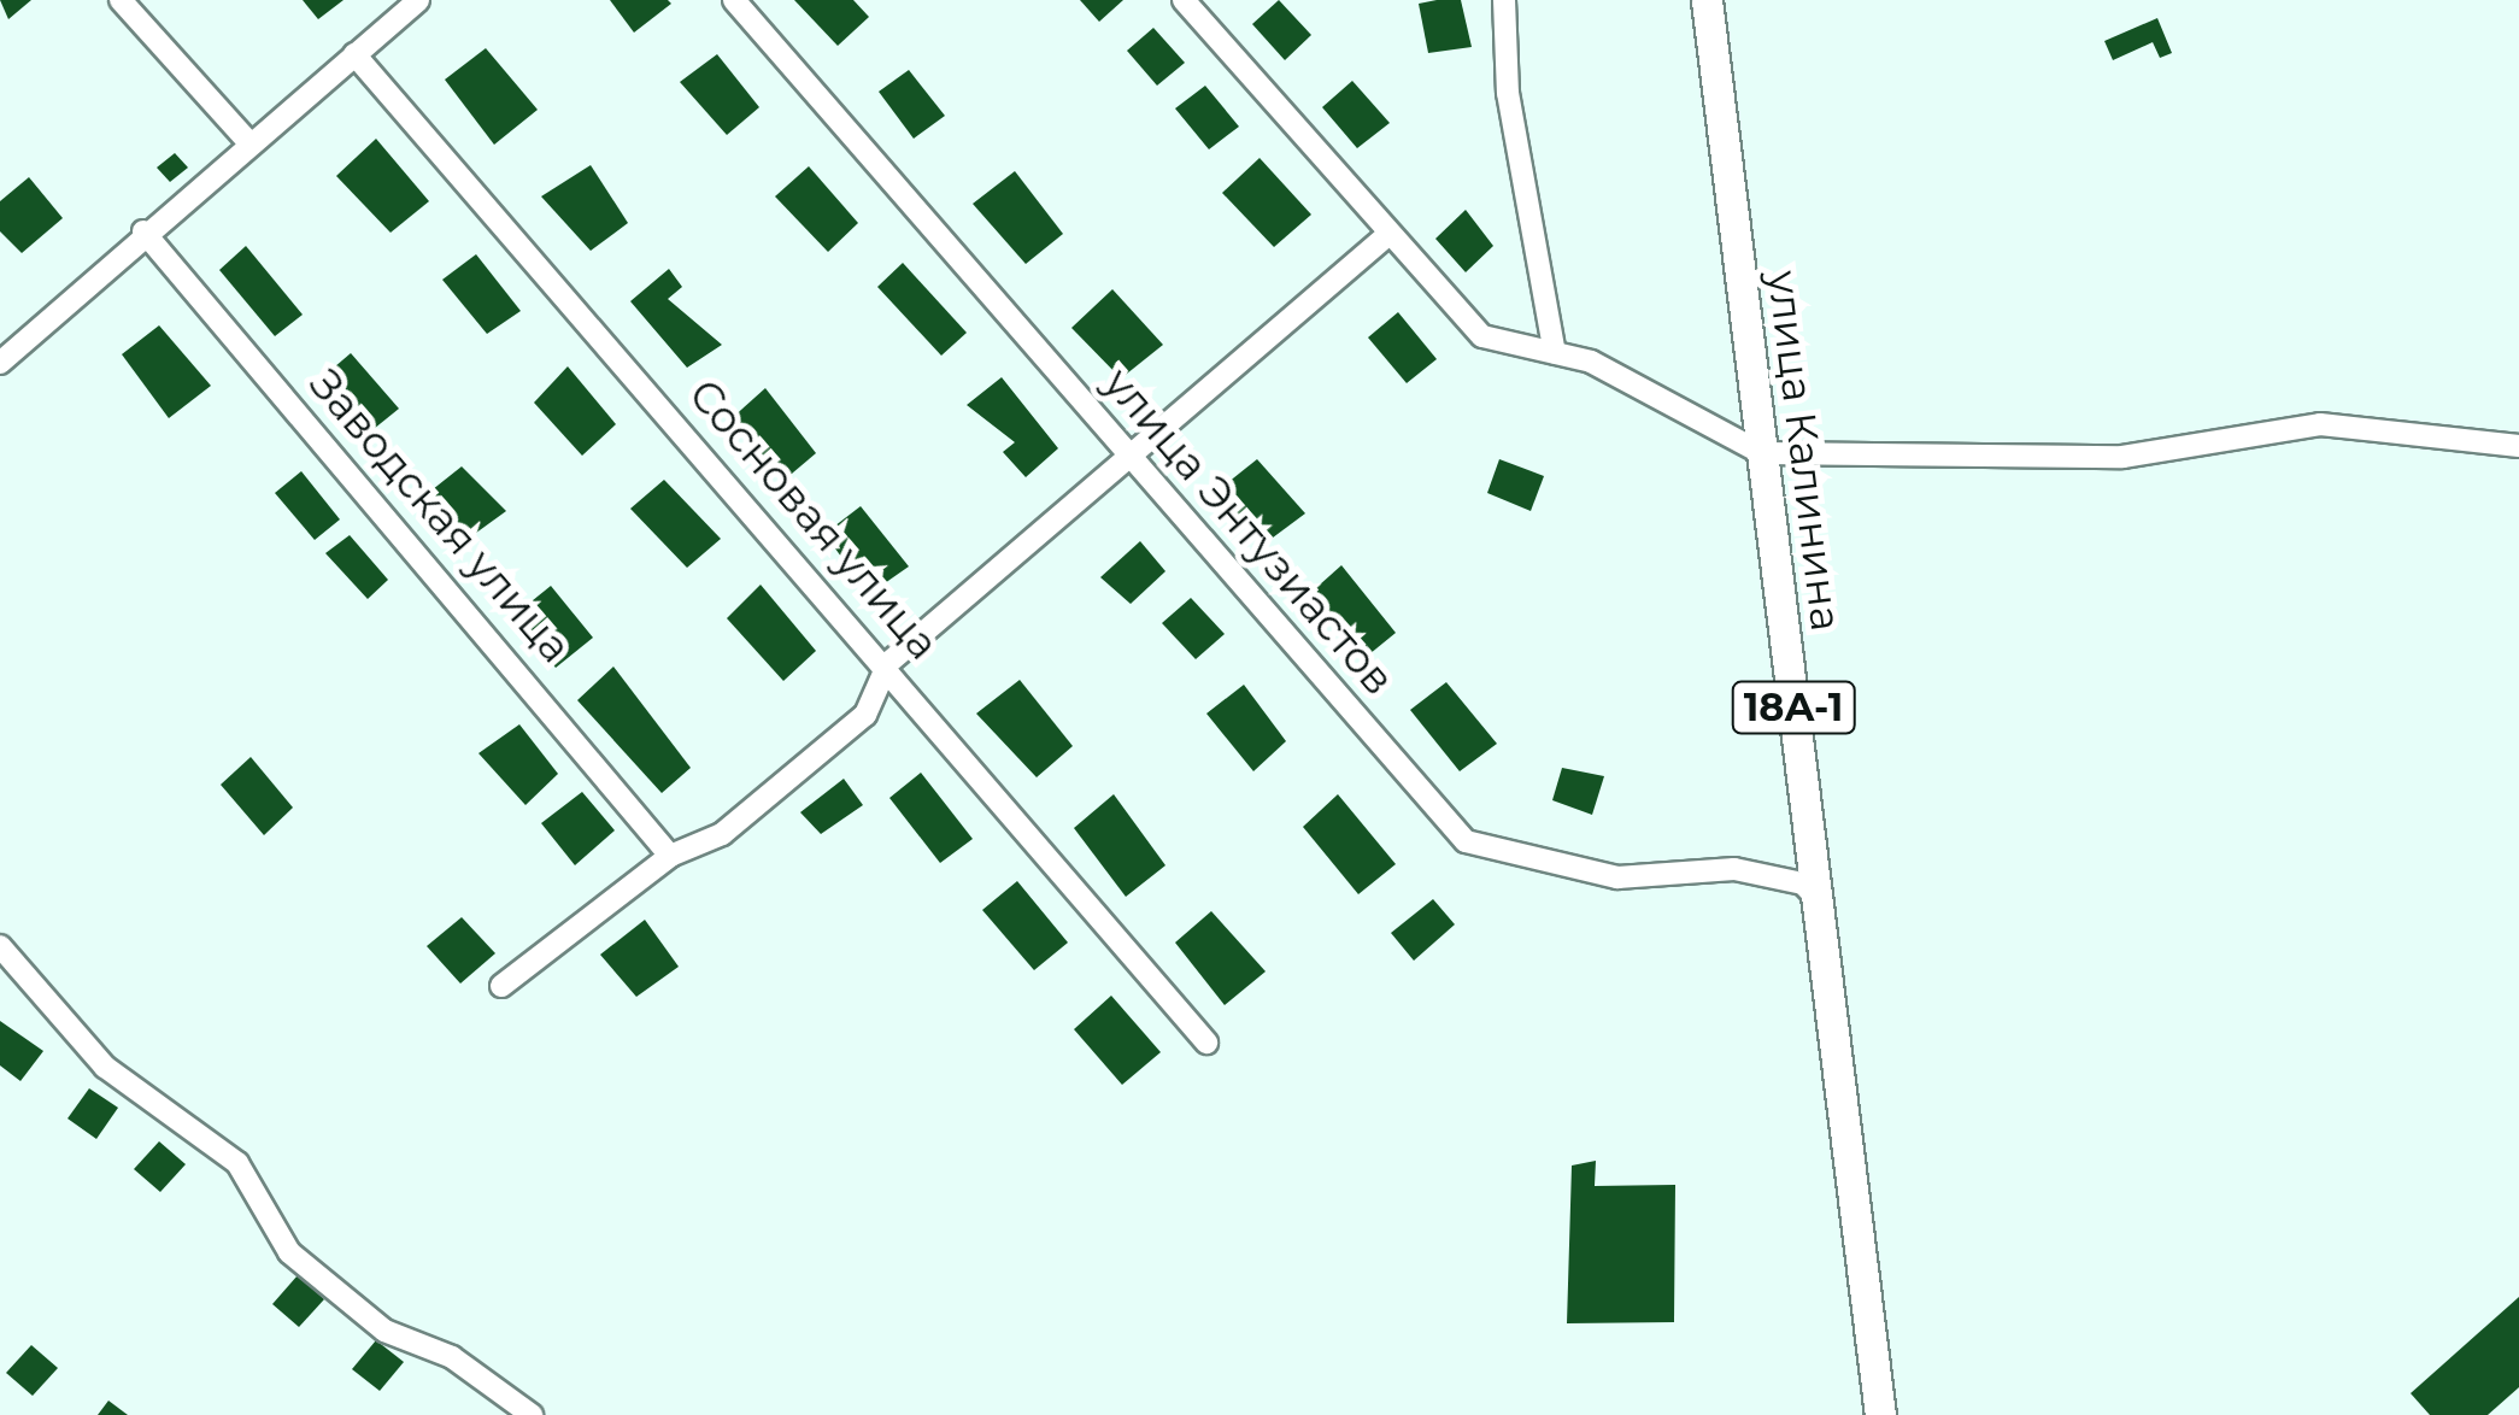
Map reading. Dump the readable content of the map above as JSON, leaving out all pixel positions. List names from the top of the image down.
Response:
{
  "streets": {
    "main road": ["улица Калинина", "18А-1"],
    "street": ["Заводская улица", "Сосновая улица", "улица Энтузиастов"]
  },
  "crossings": [
    ["улица Калинина", "улица Энтузиастов"]
  ]
}
